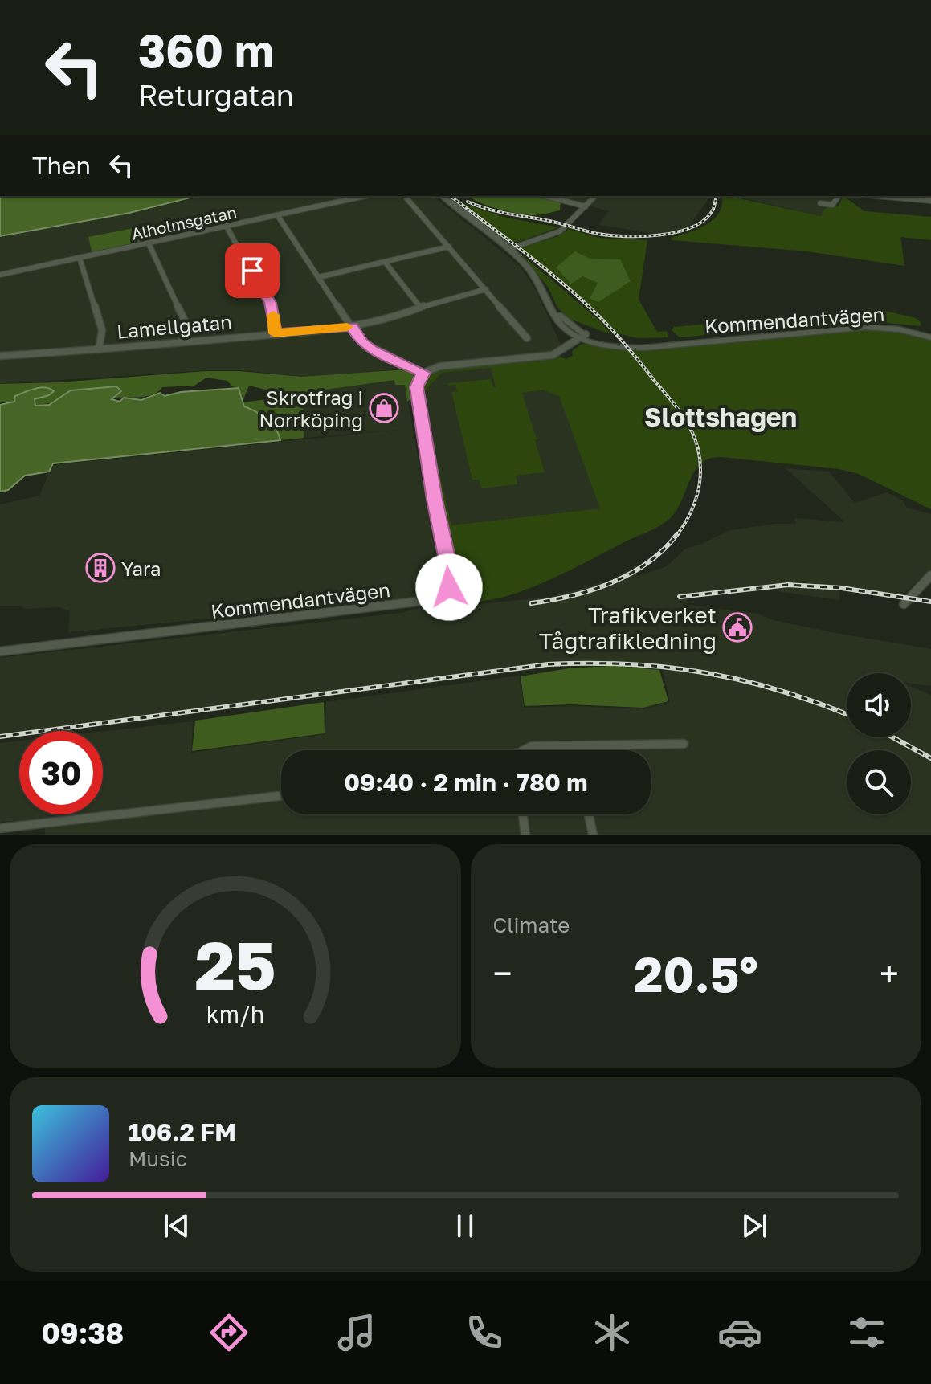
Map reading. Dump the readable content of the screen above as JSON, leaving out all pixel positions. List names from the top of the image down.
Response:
{
  "streets": {
    "street": ["Alholmsgatan", "Kommendantvägen", "Lamellgatan"]
  },
  "districts": ["Slottshagen"],
  "places": {
    "shop": ["Skrotfrag i Norrköping"],
    "building": ["Yara"],
    "public building": ["Trafikverket Tågtrafikledning"]
  },
  "page": {
    "turn": ["360 m", "Returgatan"],
    "then": "Then",
    "limit": "30",
    "trip": "09:40 · 2 min · 780 m",
    "tile": "Climate",
    "heat": ["−", "20.5°", "+"],
    "song": ["106.2 FM", "Music"],
    "tabs": "09:38",
    "gauge": ["25", "km/h"]
  }
}
